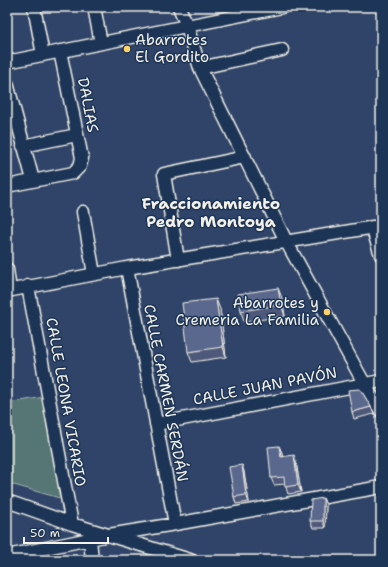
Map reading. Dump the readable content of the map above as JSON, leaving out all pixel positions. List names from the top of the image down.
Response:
{
  "streets": {
    "street": [
      "DALIAS",
      "CALLE JUAN PAVÓN",
      "CALLE CARMEN SERDÁN",
      "CALLE LEONA VICARIO"
    ]
  },
  "crossings": [
    ["CALLE JUAN PAVÓN", "CALLE CARMEN SERDÁN"]
  ],
  "districts": ["Fraccionamiento Pedro Montoya"],
  "places": ["Abarrotes El Gordito", "Abarrotes y Cremeria La Familia"],
  "scale_bar": "50 m"
}
